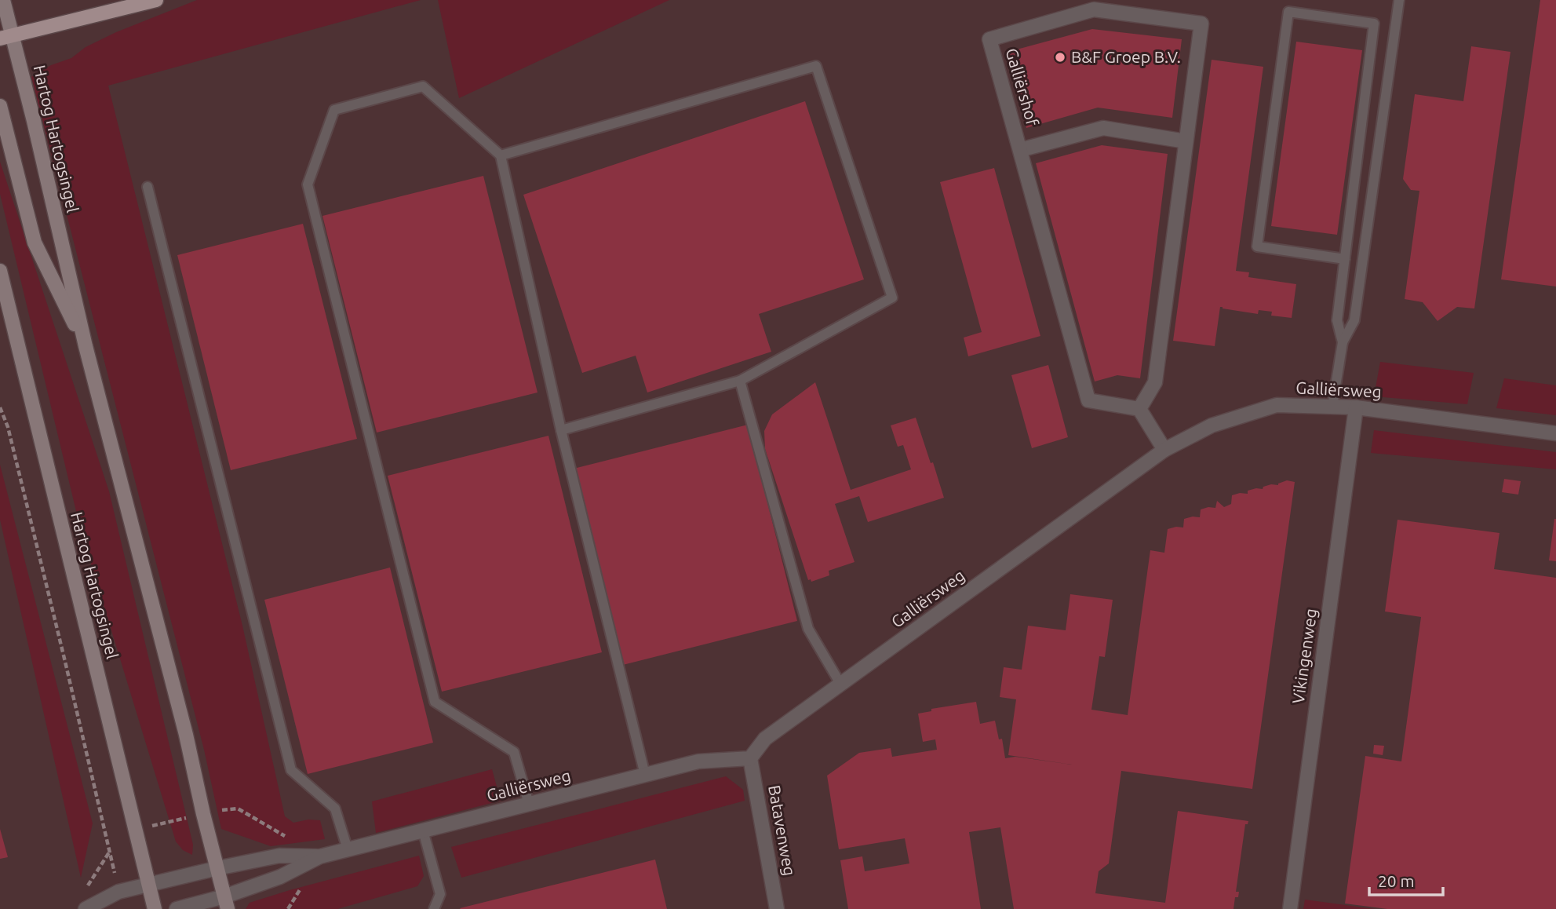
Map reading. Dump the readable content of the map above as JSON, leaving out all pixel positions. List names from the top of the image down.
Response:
{
  "streets": {
    "street": [
      "Galliërshof",
      "Hartog Hartogsingel",
      "Galliërsweg",
      "Vikingenweg",
      "Batavenweg"
    ]
  },
  "crossings": [
    ["Hartog Hartogsingel", "Galliërsweg"],
    ["Galliërsweg", "Vikingenweg"],
    ["Galliërsweg", "Batavenweg"]
  ],
  "places": ["B&F Groep B.V."],
  "scale_bar": "20 m"
}
